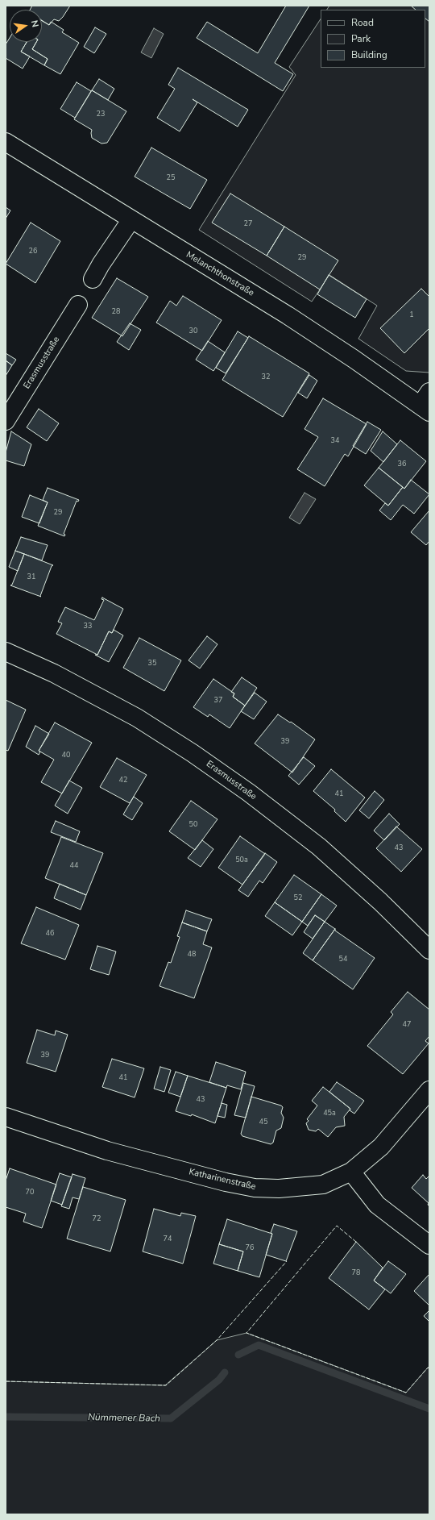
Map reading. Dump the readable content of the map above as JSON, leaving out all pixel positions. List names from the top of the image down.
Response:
{
  "streets": {
    "street": ["Melanchthonstraße", "Erasmusstraße", "Katharinenstraße"]
  },
  "water": ["Nümmener Bach"],
  "house_numbers": [
    "23",
    "25",
    "27",
    "26",
    "29",
    "28",
    "1",
    "30",
    "32",
    "34",
    "36",
    "29",
    "31",
    "33",
    "35",
    "37",
    "39",
    "40",
    "42",
    "41",
    "50",
    "43",
    "50a",
    "44",
    "52",
    "46",
    "48",
    "54",
    "47",
    "39",
    "41",
    "43",
    "45a",
    "45",
    "70",
    "72",
    "74",
    "76",
    "78"
  ],
  "legend": ["Road", "Park", "Building"],
  "north": "right"
}
